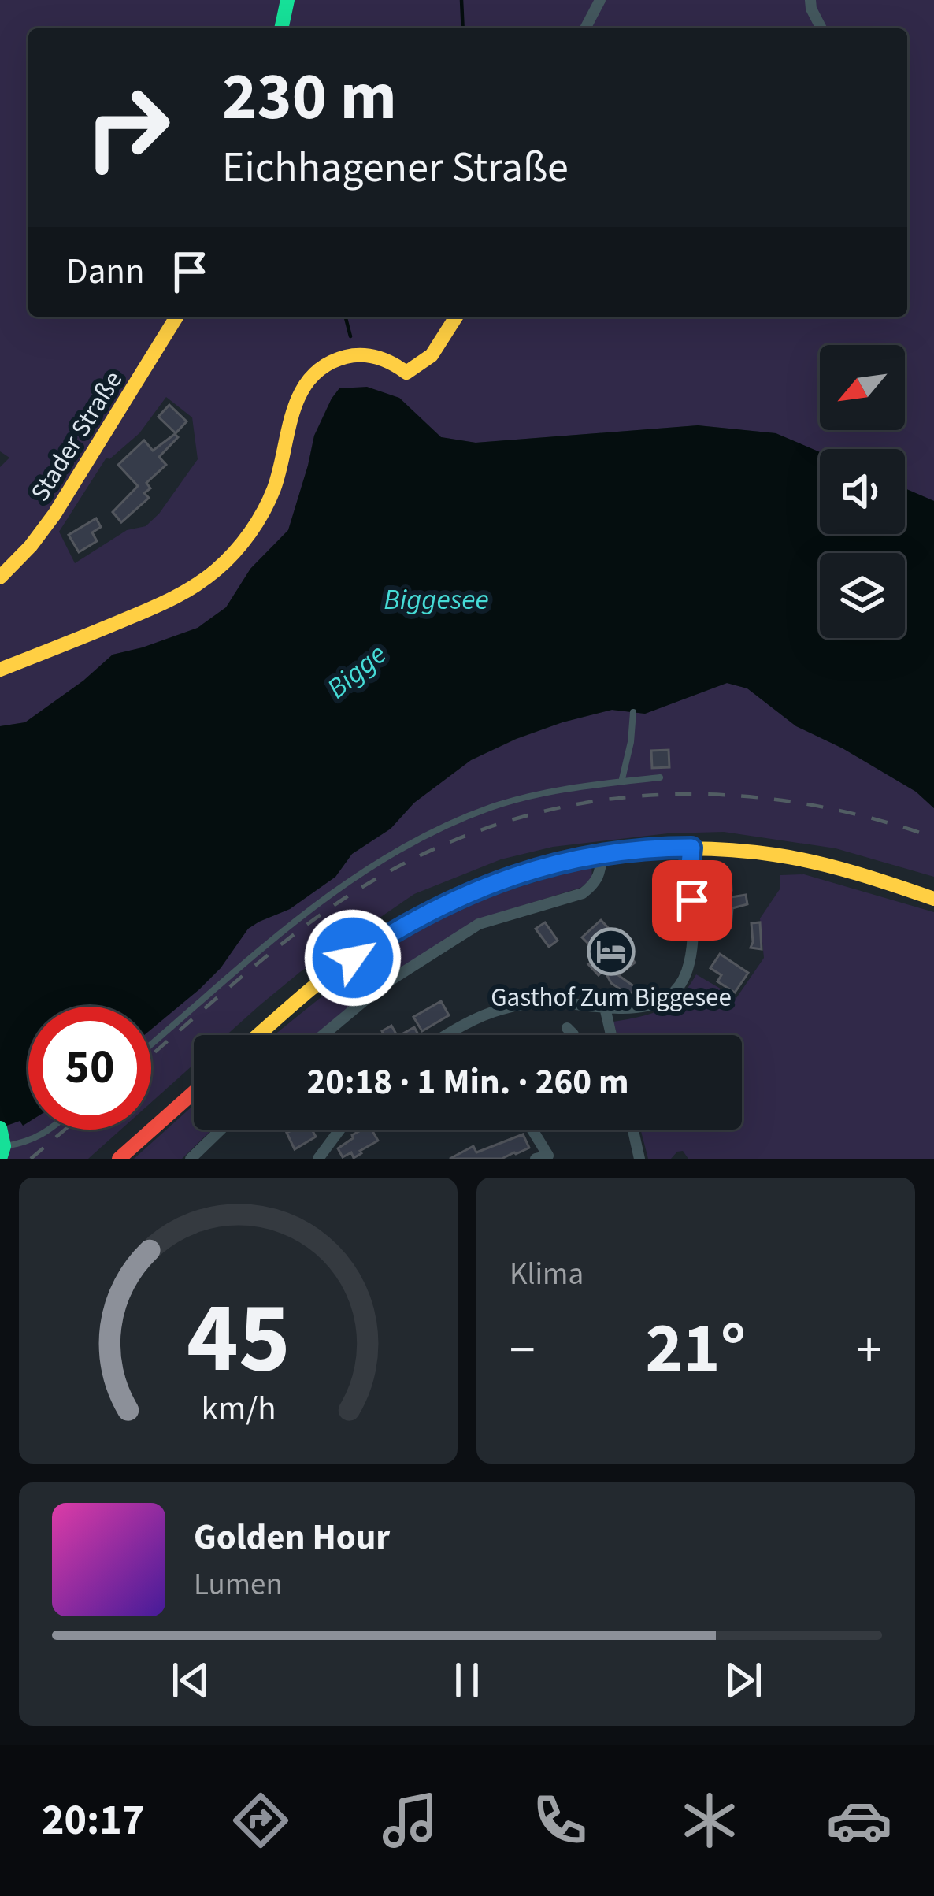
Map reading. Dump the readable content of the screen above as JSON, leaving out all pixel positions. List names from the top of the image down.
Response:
{
  "streets": {
    "street": ["Stader Straße"]
  },
  "water": ["Biggesee", "Bigge"],
  "places": {
    "hotel": ["Gasthof Zum Biggesee"]
  },
  "north": "bottom left",
  "page": {
    "turn": ["230 m", "Eichhagener Straße"],
    "then": "Dann",
    "limit": "50",
    "trip": "20:18 · 1 Min. · 260 m",
    "tile": "Klima",
    "heat": ["−", "21°", "+"],
    "song": ["Golden Hour", "Lumen"],
    "tabs": "20:17",
    "gauge": ["45", "km/h"]
  }
}
